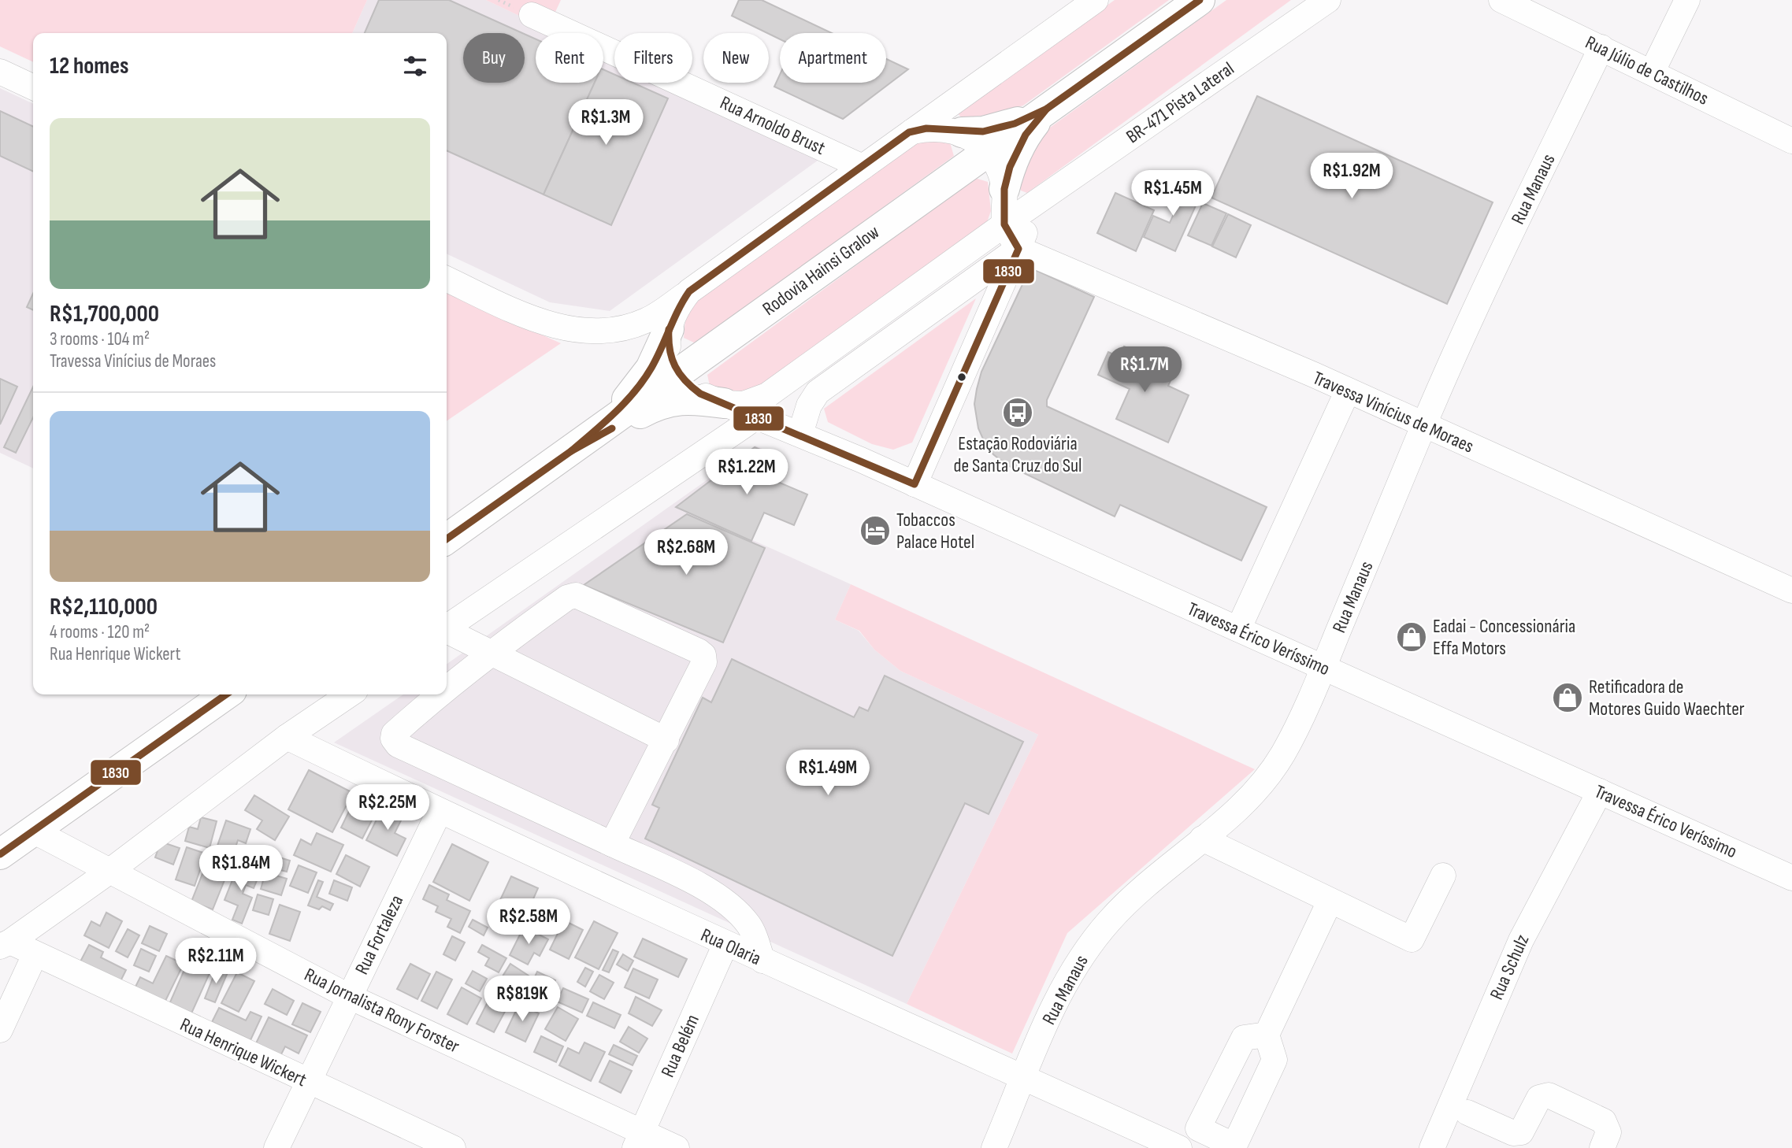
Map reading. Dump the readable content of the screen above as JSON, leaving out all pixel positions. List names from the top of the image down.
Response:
{
  "streets": {
    "main road": ["Rodovia Hainsi Gralow"],
    "street": [
      "Rua Júlio de Castilhos",
      "BR-471 Pista Lateral",
      "Rua Arnoldo Brust",
      "Rua Manaus",
      "Travessa Vinícius de Moraes",
      "Travessa Érico Veríssimo",
      "Rua Fortaleza",
      "Rua Olaria",
      "Rua Schulz",
      "Rua Jornalista Rony Forster",
      "Rua Belém",
      "Rua Henrique Wickert"
    ]
  },
  "crossings": [
    ["Rua Júlio de Castilhos", "Rua Manaus"],
    ["Rua Manaus", "Travessa Vinícius de Moraes"],
    ["Rua Manaus", "Travessa Érico Veríssimo"],
    ["Rua Manaus", "Rua Olaria"],
    ["Rodovia Hainsi Gralow", "Travessa Érico Veríssimo"],
    ["Travessa Érico Veríssimo", "Rua Schulz"],
    ["Rua Fortaleza", "Rua Olaria"],
    ["Rua Fortaleza", "Rua Jornalista Rony Forster"],
    ["Rua Fortaleza", "Rua Henrique Wickert"],
    ["Rua Olaria", "Rua Belém"],
    ["Rua Jornalista Rony Forster", "Rua Belém"]
  ],
  "places": {
    "bus stop": ["Estação Rodoviária de Santa Cruz do Sul"],
    "hotel": ["Tobaccos Palace Hotel"],
    "shop": ["Eadai - Concessionária Effa Motors", "Retificadora de Motores Guido Waechter"]
  },
  "lines": ["transit line 1830"],
  "page": {
    "chip": [
      "Buy",
      "Rent",
      "Filters",
      "New",
      "Apartment"
    ],
    "heading": "12 homes",
    "price": [
      "R$1.3M",
      "R$1.92M",
      "R$1.45M",
      "R$1.7M",
      "R$1.22M",
      "R$2.68M",
      "R$1.49M",
      "R$2.25M",
      "R$1.84M",
      "R$2.58M",
      "R$2.11M",
      "R$819K"
    ],
    "list": [
      {
        "name": "R$1,700,000",
        "note": "3 rooms · 104 m² · Travessa Vinícius de Moraes"
      },
      {
        "name": "R$2,110,000",
        "note": "4 rooms · 120 m² · Rua Henrique Wickert"
      }
    ]
  }
}
